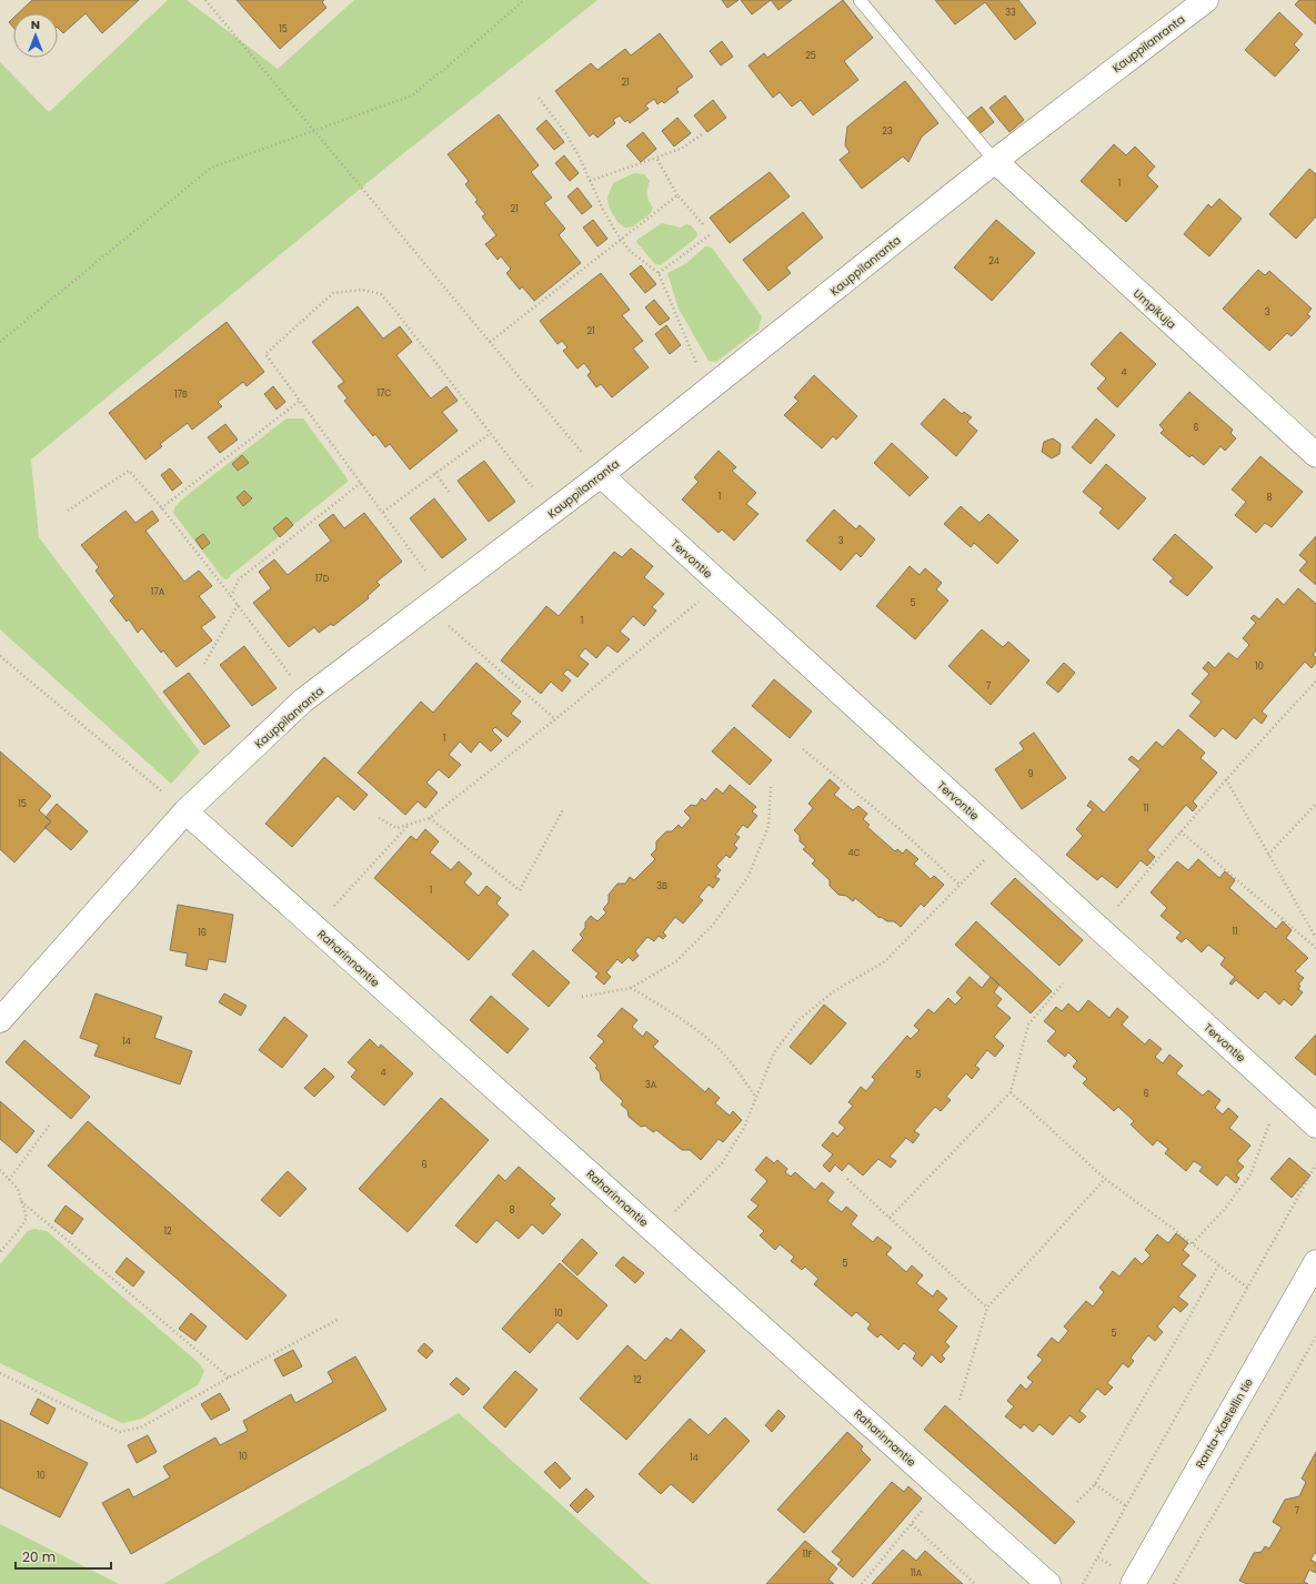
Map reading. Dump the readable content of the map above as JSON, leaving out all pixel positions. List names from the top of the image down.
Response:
{
  "streets": {
    "street": [
      "Kauppilanranta",
      "Umpikuja",
      "Tervontie",
      "Raharinnantie",
      "Ranta-Kastellin tie"
    ]
  },
  "crossings": [
    ["Kauppilanranta", "Umpikuja"],
    ["Kauppilanranta", "Tervontie"],
    ["Kauppilanranta", "Raharinnantie"]
  ],
  "house_numbers": [
    "33",
    "15",
    "25",
    "21",
    "23",
    "1",
    "21",
    "24",
    "3",
    "21",
    "4",
    "17C",
    "17B",
    "6",
    "1",
    "8",
    "3",
    "17D",
    "17A",
    "5",
    "1",
    "10",
    "7",
    "1",
    "9",
    "15",
    "11",
    "4C",
    "3B",
    "1",
    "11",
    "16",
    "14",
    "4",
    "5",
    "3A",
    "6",
    "6",
    "8",
    "12",
    "5",
    "10",
    "5",
    "12",
    "10",
    "14",
    "10",
    "7",
    "11F",
    "11A"
  ],
  "scale_bar": "20 m",
  "north": "top"
}
